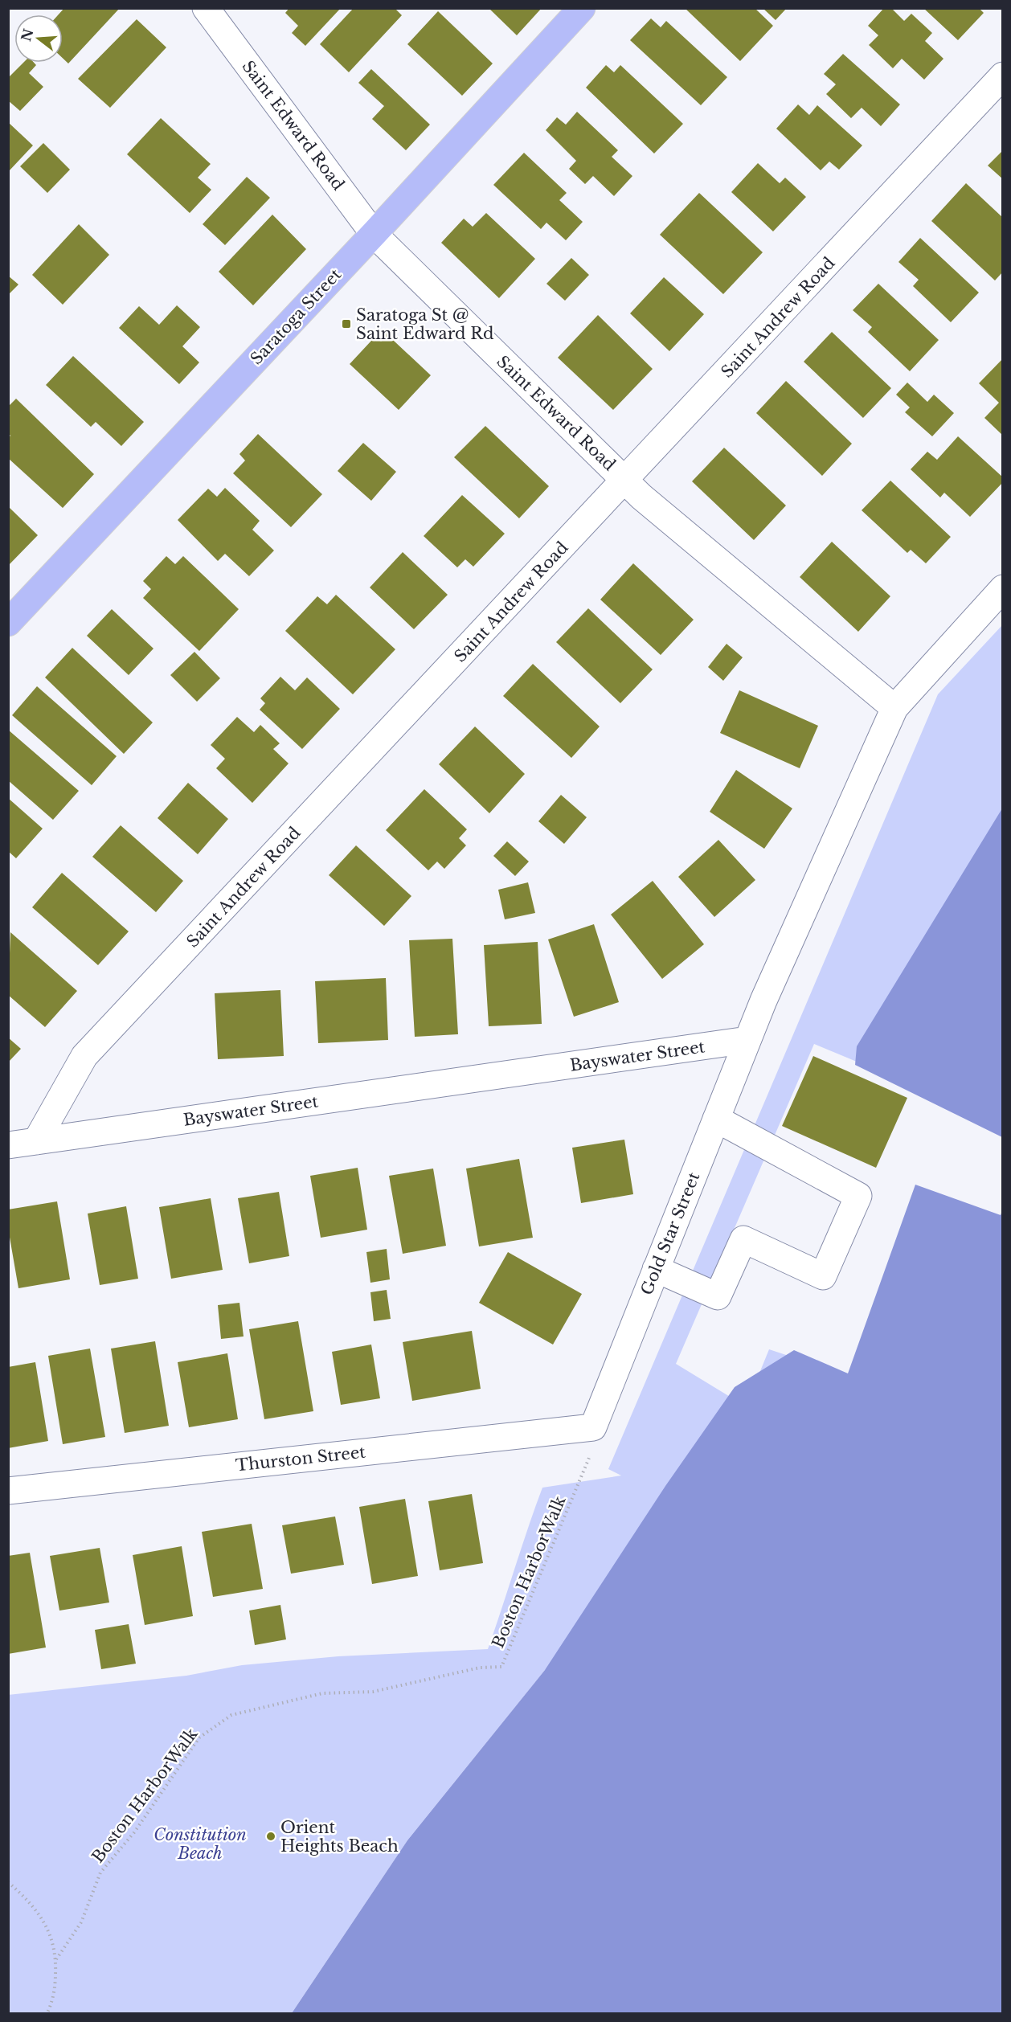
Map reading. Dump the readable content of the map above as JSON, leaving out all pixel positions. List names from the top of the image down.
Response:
{
  "streets": {
    "main road": ["Saratoga Street"],
    "street": [
      "Saint Edward Road",
      "Saint Andrew Road",
      "Bayswater Street",
      "Gold Star Street",
      "Thurston Street"
    ],
    "path": ["Boston HarborWalk"]
  },
  "crossings": [
    ["Saint Edward Road", "Saratoga Street"],
    ["Saint Edward Road", "Saint Andrew Road"],
    ["Saint Andrew Road", "Bayswater Street"],
    ["Bayswater Street", "Gold Star Street"],
    ["Gold Star Street", "Thurston Street"]
  ],
  "parks": ["Constitution Beach"],
  "places": {
    "transit": ["Saratoga St @ Saint Edward Rd"],
    "other": ["Orient Heights Beach"]
  },
  "north": "left"
}
